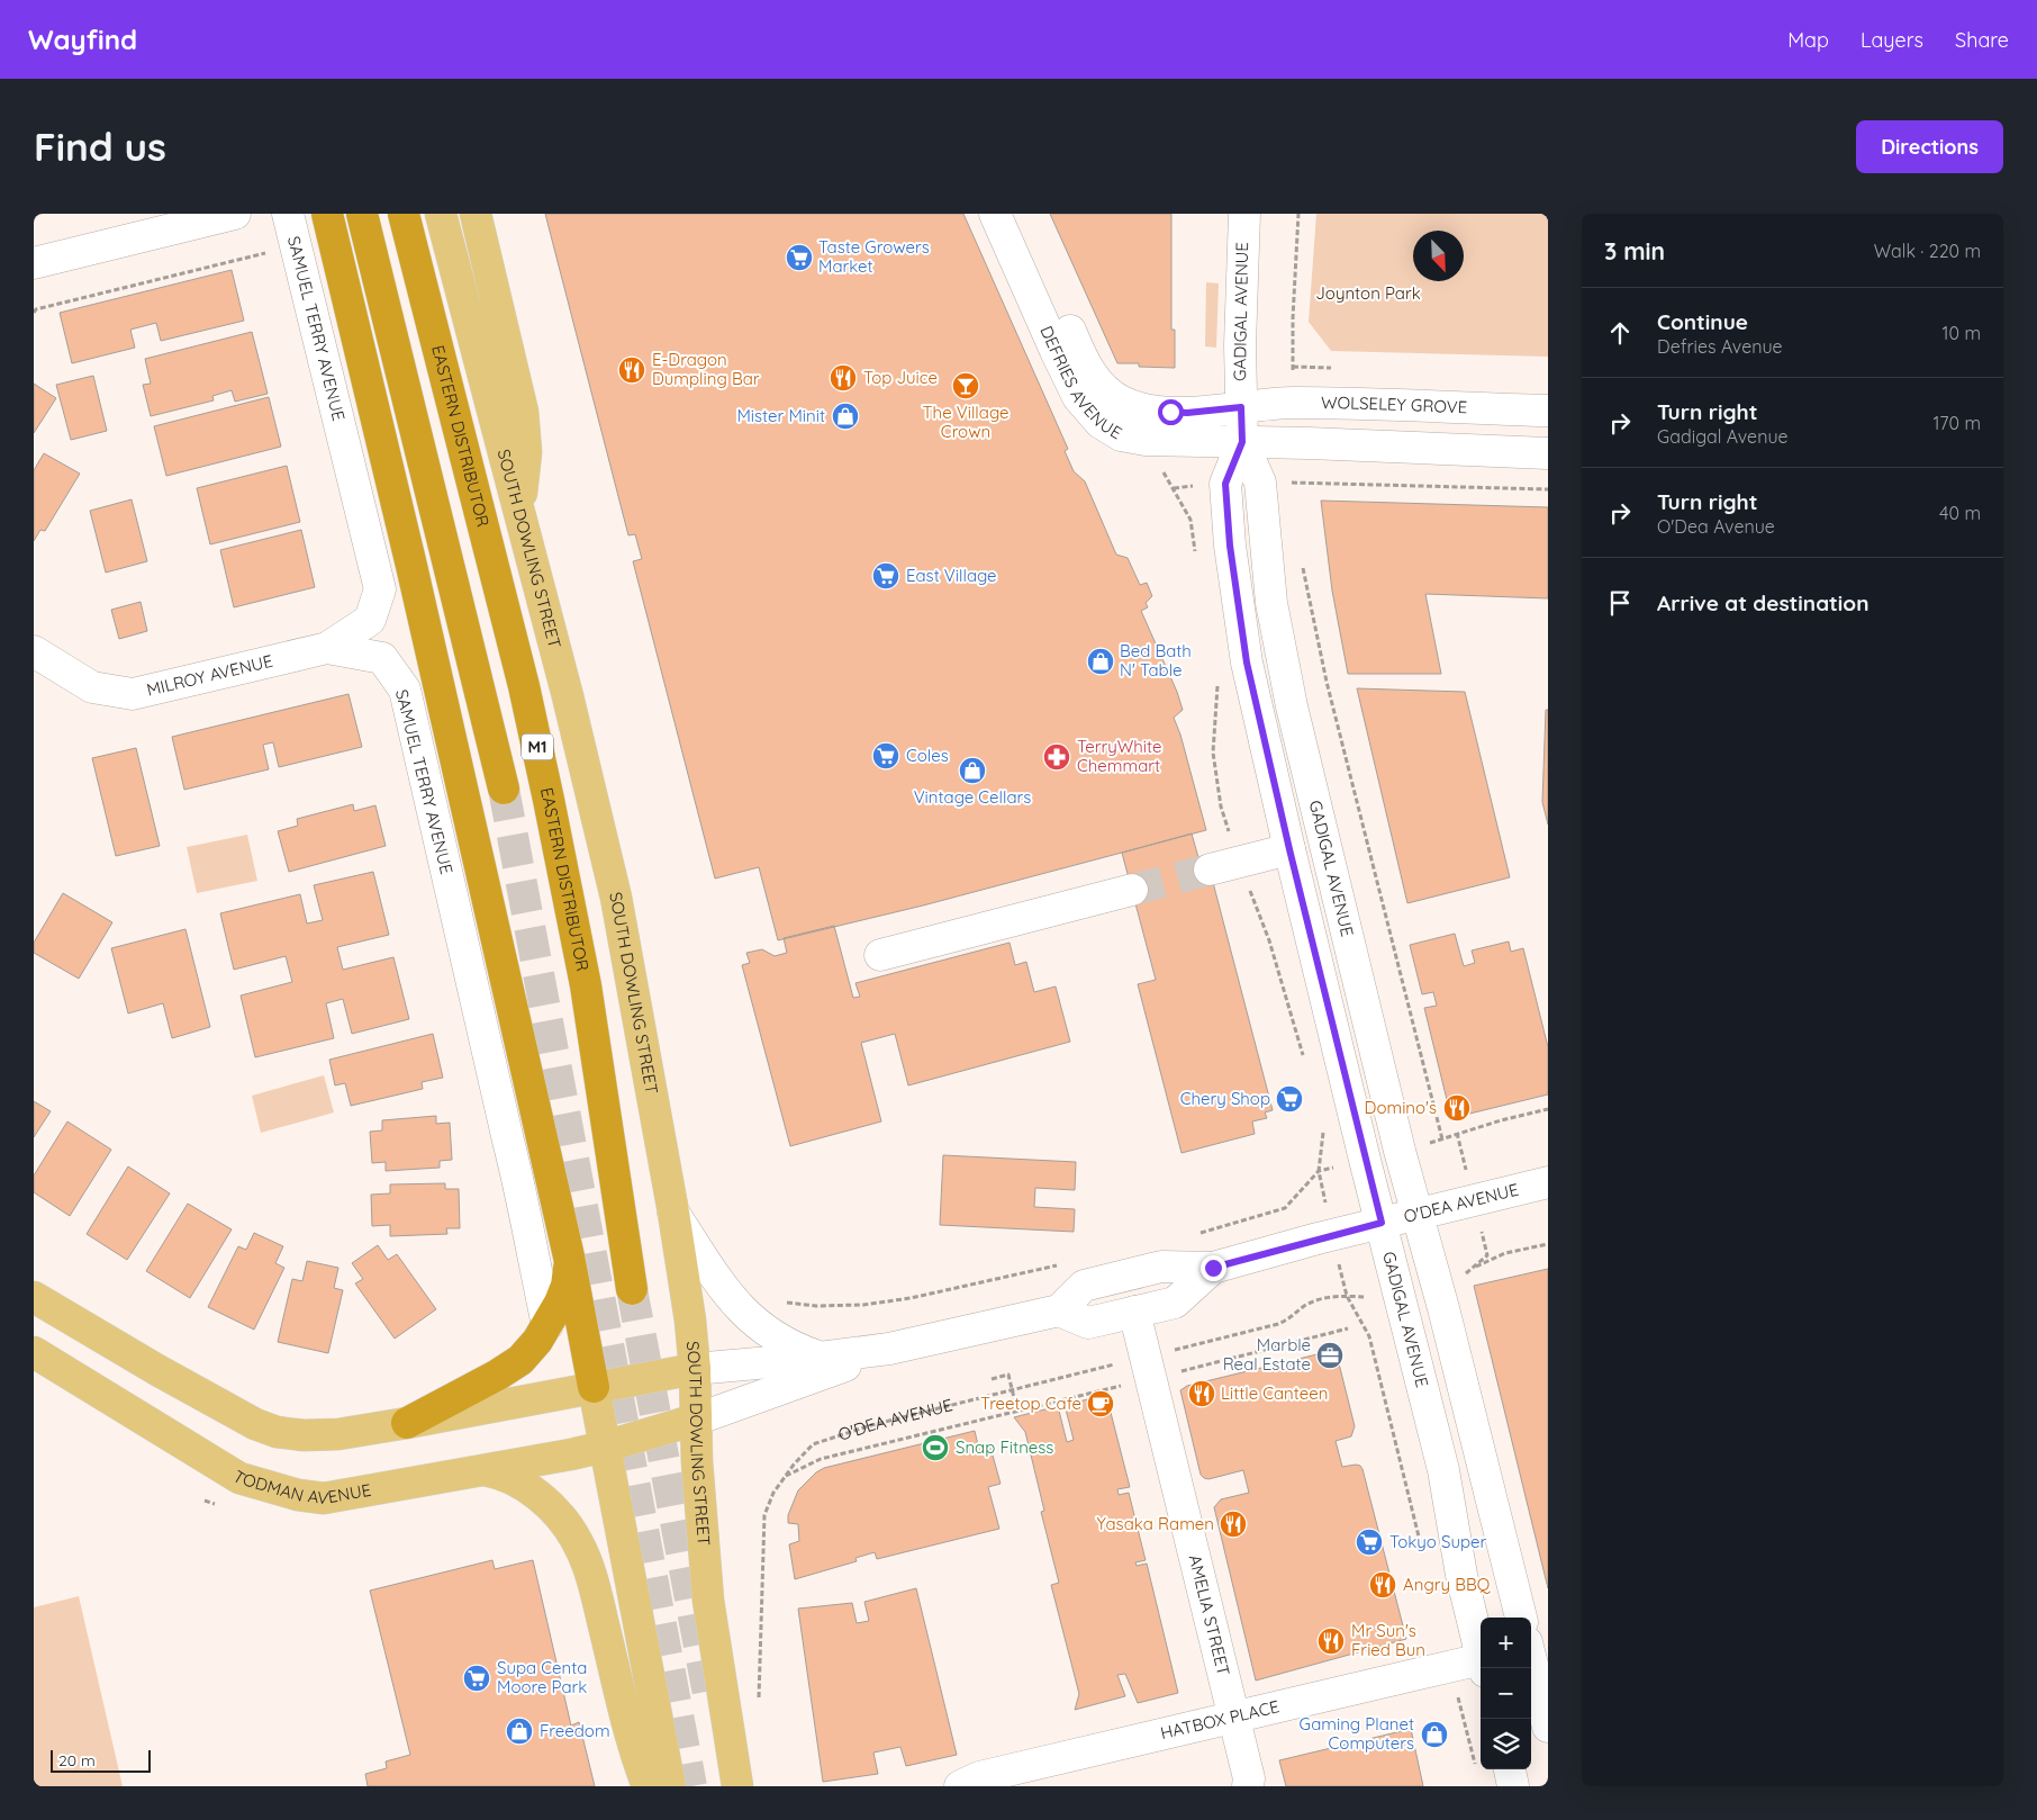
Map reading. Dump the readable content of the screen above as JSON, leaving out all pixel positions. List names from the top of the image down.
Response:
{
  "streets": {
    "highway": ["EASTERN DISTRIBUTOR", "M1"],
    "main road": ["SOUTH DOWLING STREET", "TODMAN AVENUE"],
    "street": [
      "GADIGAL AVENUE",
      "SAMUEL TERRY AVENUE",
      "DEFRIES AVENUE",
      "WOLSELEY GROVE",
      "MILROY AVENUE",
      "O'DEA AVENUE",
      "AMELIA STREET",
      "HATBOX PLACE"
    ]
  },
  "crossings": [
    ["GADIGAL AVENUE", "DEFRIES AVENUE"],
    ["GADIGAL AVENUE", "WOLSELEY GROVE"],
    ["GADIGAL AVENUE", "O'DEA AVENUE"],
    ["SAMUEL TERRY AVENUE", "MILROY AVENUE"],
    ["DEFRIES AVENUE", "WOLSELEY GROVE"],
    ["SOUTH DOWLING STREET", "TODMAN AVENUE"],
    ["O'DEA AVENUE", "AMELIA STREET"],
    ["AMELIA STREET", "HATBOX PLACE"]
  ],
  "parks": ["Joynton Park"],
  "places": {
    "supermarket": [
      "Taste Growers Market",
      "East Village",
      "Coles",
      "Chery Shop",
      "Tokyo Super",
      "Supa Centa Moore Park"
    ],
    "restaurant": [
      "E-Dragon Dumpling Bar",
      "Top Juice",
      "Domino's",
      "Little Canteen",
      "Yasaka Ramen",
      "Angry BBQ",
      "Mr Sun's Fried Bun"
    ],
    "bar": ["The Village Crown"],
    "shop": [
      "Mister Minit",
      "Bed Bath N' Table",
      "Vintage Cellars",
      "Freedom",
      "Gaming Planet Computers"
    ],
    "pharmacy": ["TerryWhite Chemmart"],
    "office": ["Marble Real Estate"],
    "cafe": ["Treetop Cafe"],
    "sports": ["Snap Fitness"]
  },
  "scale_bar": "20 m",
  "north": "bottom right",
  "page": {
    "header": "Wayfind",
    "nav": ["Map", "Layers", "Share"],
    "buttons": "Directions",
    "title": "Find us",
    "heading": ["3 min", "Walk · 220 m"],
    "list": [
      ["Continue", "Defries Avenue", "10 m"],
      ["Turn right", "Gadigal Avenue", "170 m"],
      ["Turn right", "O'Dea Avenue", "40 m"],
      "Arrive at destination"
    ],
    "map_buttons": ["+", "−"],
    "scale": "20 m"
  }
}
